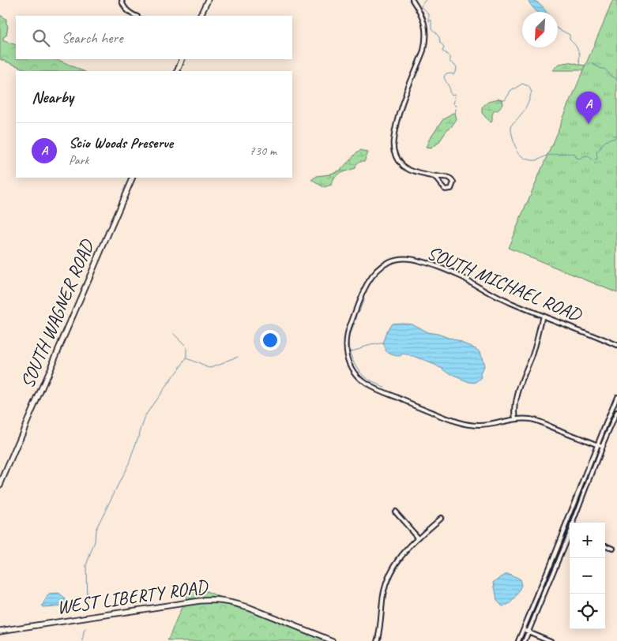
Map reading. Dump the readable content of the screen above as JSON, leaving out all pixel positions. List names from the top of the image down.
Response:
{
  "streets": {
    "main road": ["SOUTH WAGNER ROAD", "WEST LIBERTY ROAD"],
    "street": ["SOUTH MICHAEL ROAD"]
  },
  "north": "bottom left",
  "page": {
    "search": "Search here",
    "heading": "Nearby",
    "pins": "A",
    "list": [
      {
        "mark": "A",
        "name": "Scio Woods Preserve",
        "note": "Park",
        "value": "730 m"
      }
    ],
    "map_buttons": ["+", "−"]
  }
}
